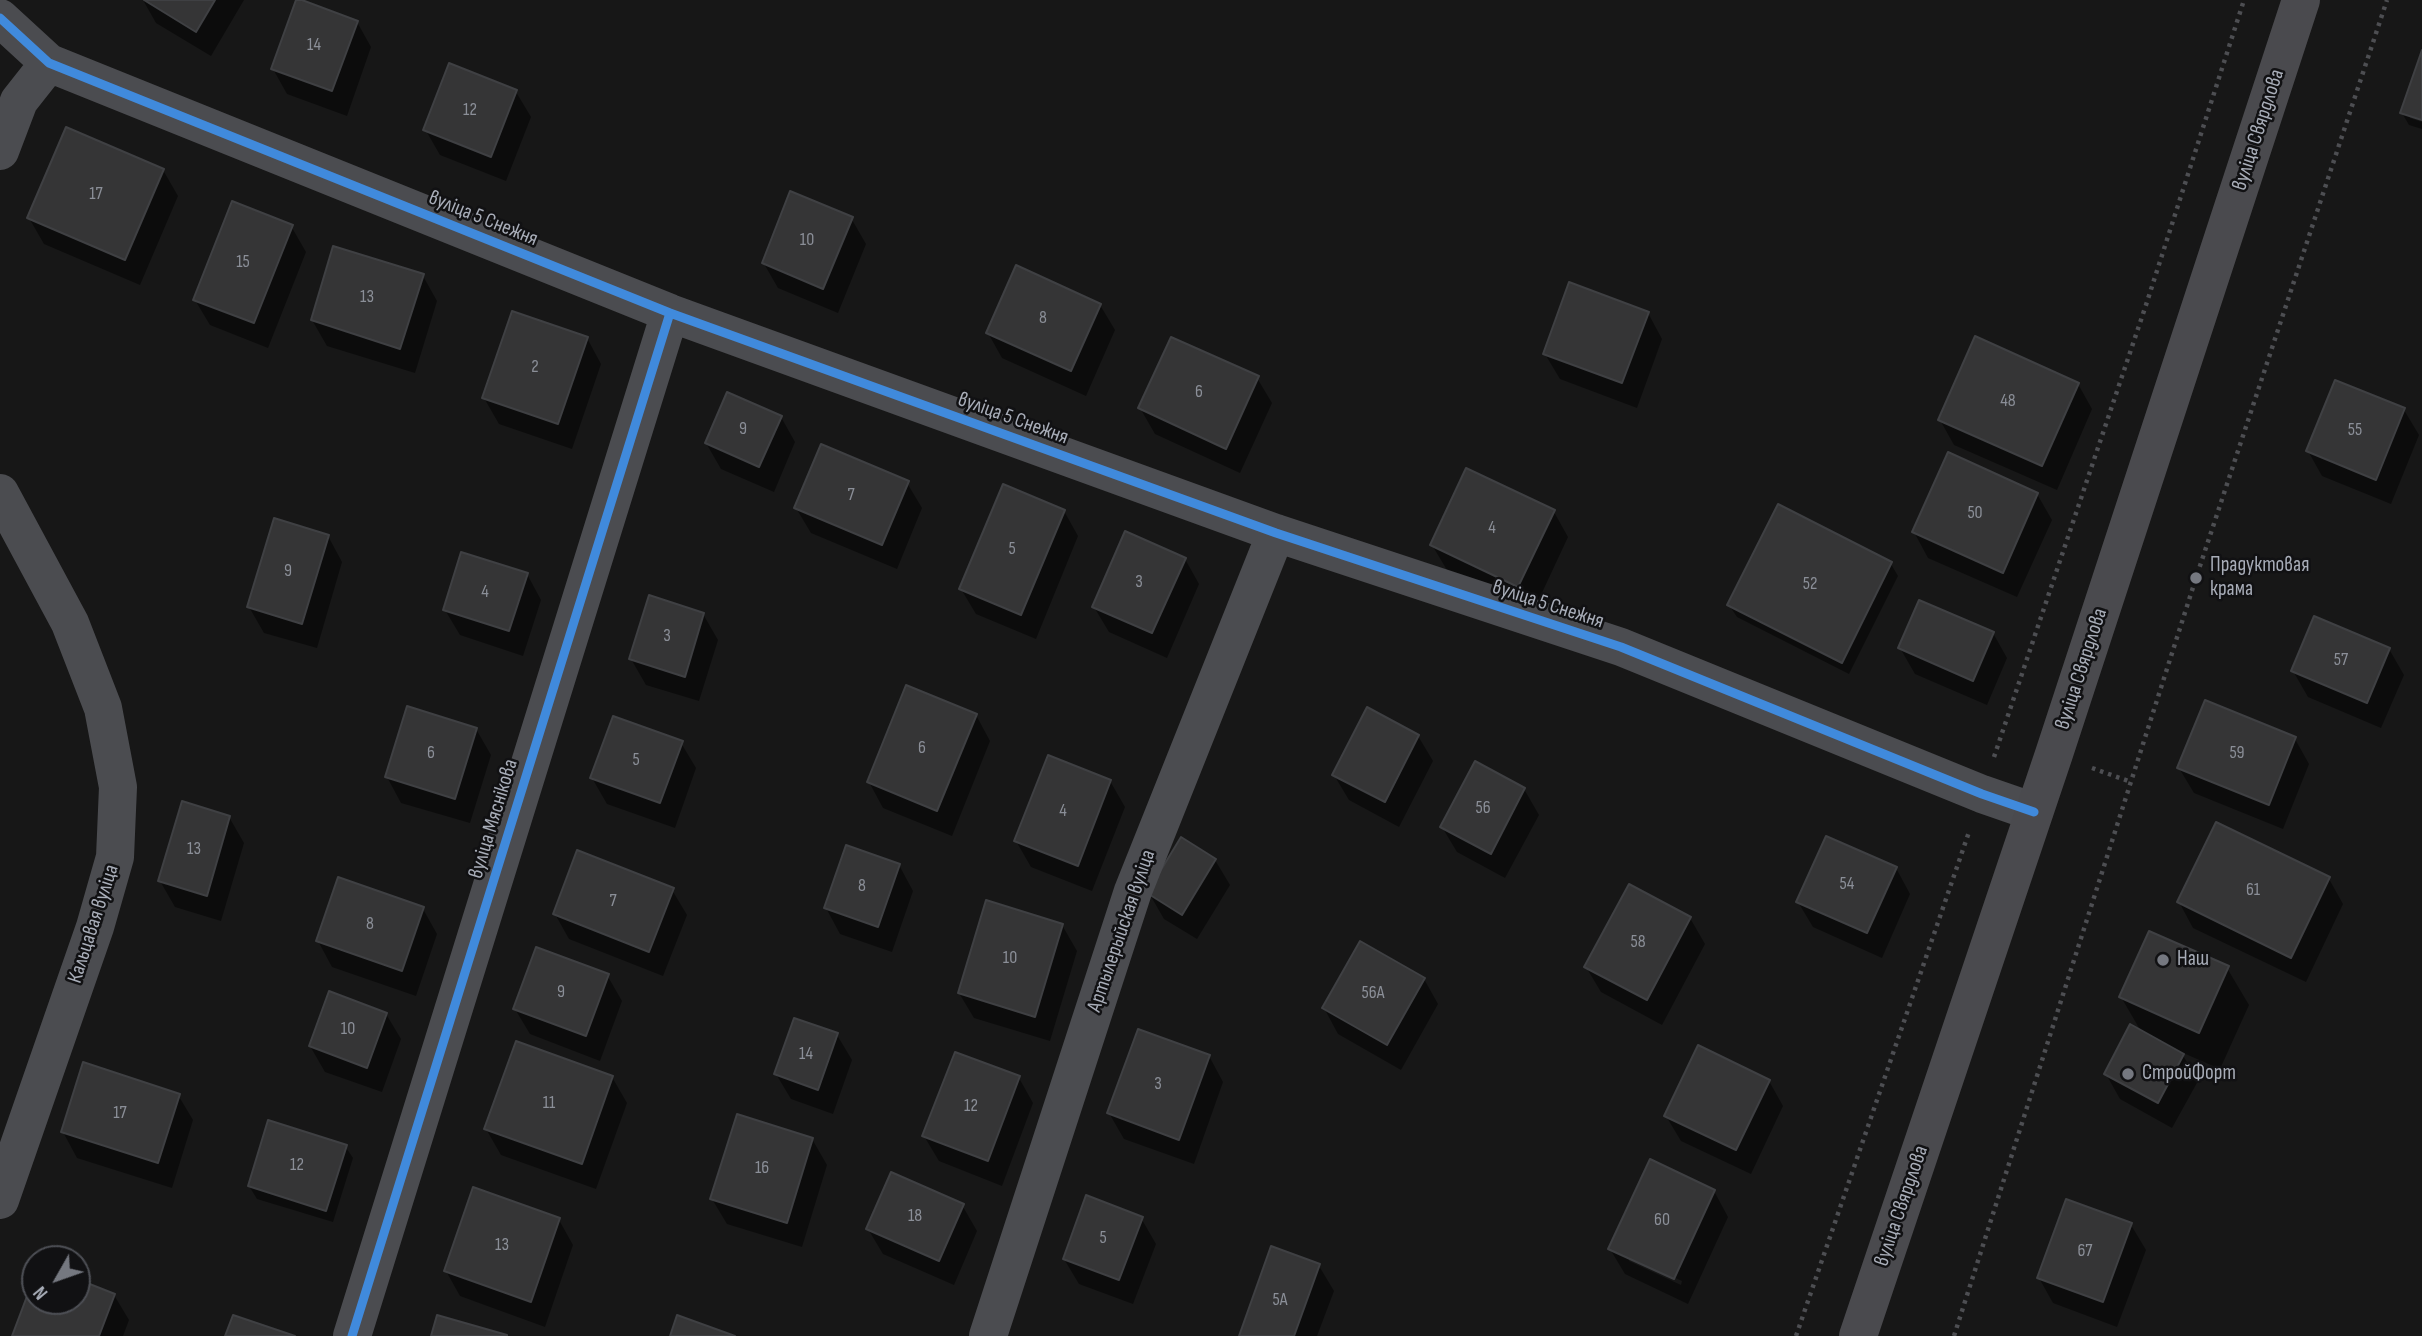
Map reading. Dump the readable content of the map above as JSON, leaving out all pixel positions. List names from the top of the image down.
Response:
{
  "streets": {
    "main road": ["вуліца Свярдлова"],
    "street": [
      "вуліца 5 Снежня",
      "вуліца Мяснікова",
      "Кальцавая вуліца",
      "Артылерыйская вуліца"
    ]
  },
  "crossings": [
    ["вуліца Свярдлова", "вуліца 5 Снежня"],
    ["вуліца 5 Снежня", "вуліца Мяснікова"],
    ["вуліца 5 Снежня", "Артылерыйская вуліца"]
  ],
  "places": ["Прадуктовая крама", "Наш", "СтройФорт"],
  "house_numbers": [
    "14",
    "12",
    "17",
    "10",
    "15",
    "13",
    "8",
    "2",
    "6",
    "48",
    "9",
    "55",
    "7",
    "50",
    "4",
    "5",
    "9",
    "3",
    "52",
    "4",
    "3",
    "57",
    "6",
    "6",
    "59",
    "5",
    "56",
    "4",
    "13",
    "54",
    "8",
    "61",
    "7",
    "8",
    "58",
    "10",
    "9",
    "56А",
    "10",
    "14",
    "3",
    "11",
    "12",
    "17",
    "12",
    "16",
    "18",
    "60",
    "5",
    "13",
    "67",
    "5А"
  ],
  "north": "bottom left"
}
